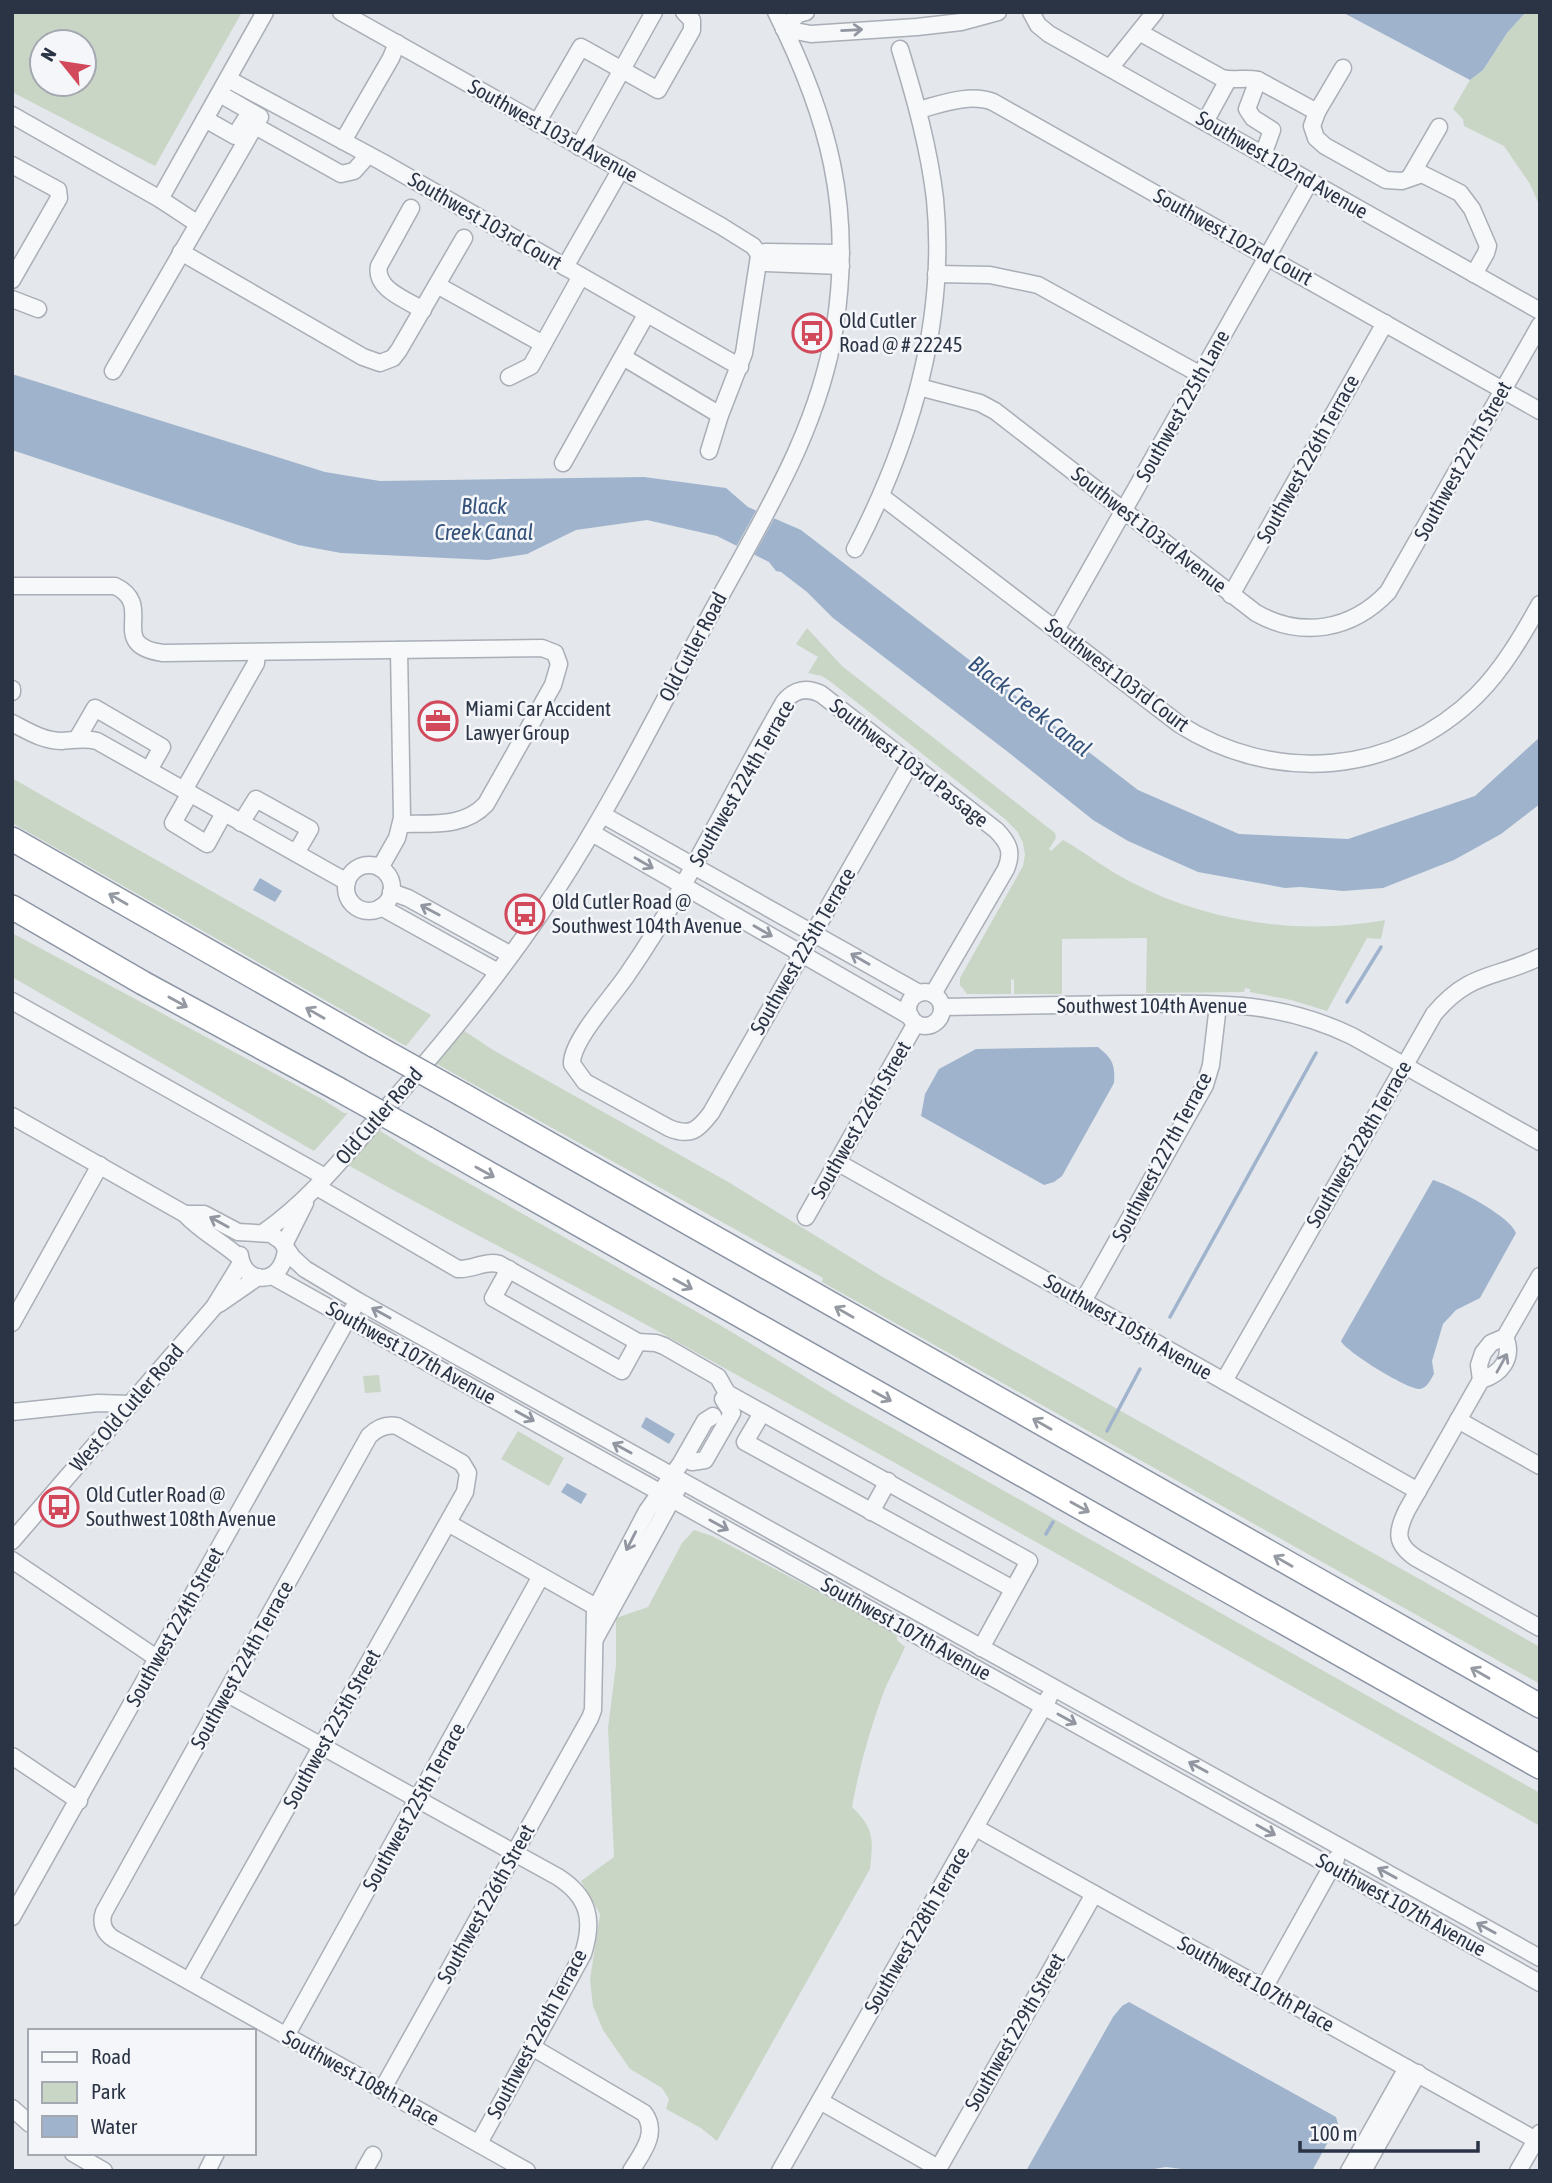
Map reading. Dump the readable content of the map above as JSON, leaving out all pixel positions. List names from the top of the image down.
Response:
{
  "streets": {
    "street": [
      "Southwest 103rd Avenue",
      "Southwest 102nd Avenue",
      "Southwest 103rd Court",
      "Southwest 102nd Court",
      "Southwest 225th Lane",
      "Southwest 226th Terrace",
      "Southwest 227th Street",
      "Old Cutler Road",
      "Southwest 103rd Passage",
      "Southwest 224th Terrace",
      "Southwest 225th Terrace",
      "Southwest 104th Avenue",
      "Southwest 226th Street",
      "Southwest 228th Terrace",
      "Southwest 227th Terrace",
      "Southwest 105th Avenue",
      "Southwest 107th Avenue",
      "West Old Cutler Road",
      "Southwest 224th Street",
      "Southwest 225th Street",
      "Southwest 107th Place",
      "Southwest 229th Street",
      "Southwest 108th Place"
    ]
  },
  "crossings": [
    ["Southwest 103rd Avenue", "Southwest 225th Lane"],
    ["Southwest 103rd Avenue", "Southwest 226th Terrace"],
    ["Southwest 103rd Avenue", "Southwest 227th Street"],
    ["Southwest 103rd Avenue", "Old Cutler Road"],
    ["Southwest 102nd Avenue", "Southwest 225th Lane"],
    ["Southwest 103rd Court", "Southwest 225th Lane"],
    ["Southwest 102nd Court", "Southwest 225th Lane"],
    ["Southwest 102nd Court", "Southwest 226th Terrace"],
    ["Southwest 102nd Court", "Southwest 227th Street"],
    ["Southwest 226th Terrace", "Southwest 226th Street"],
    ["Southwest 226th Terrace", "Southwest 108th Place"],
    ["Old Cutler Road", "Southwest 107th Avenue"],
    ["Old Cutler Road", "West Old Cutler Road"],
    ["Southwest 103rd Passage", "Southwest 224th Terrace"],
    ["Southwest 103rd Passage", "Southwest 225th Terrace"],
    ["Southwest 103rd Passage", "Southwest 104th Avenue"],
    ["Southwest 103rd Passage", "Southwest 226th Street"],
    ["Southwest 224th Terrace", "Southwest 225th Terrace"],
    ["Southwest 224th Terrace", "Southwest 225th Street"],
    ["Southwest 224th Terrace", "Southwest 108th Place"],
    ["Southwest 225th Terrace", "Southwest 108th Place"],
    ["Southwest 104th Avenue", "Southwest 226th Street"],
    ["Southwest 104th Avenue", "Southwest 228th Terrace"],
    ["Southwest 104th Avenue", "Southwest 227th Terrace"],
    ["Southwest 226th Street", "Southwest 105th Avenue"],
    ["Southwest 226th Street", "Southwest 108th Place"],
    ["Southwest 228th Terrace", "Southwest 105th Avenue"],
    ["Southwest 228th Terrace", "Southwest 107th Avenue"],
    ["Southwest 228th Terrace", "Southwest 107th Place"],
    ["Southwest 227th Terrace", "Southwest 105th Avenue"],
    ["Southwest 107th Avenue", "West Old Cutler Road"],
    ["Southwest 107th Avenue", "Southwest 224th Street"],
    ["Southwest 225th Street", "Southwest 108th Place"],
    ["Southwest 107th Place", "Southwest 229th Street"]
  ],
  "water": ["Black Creek Canal"],
  "places": {
    "bus stop": ["Old Cutler Road @ # 22245", "Old Cutler Road @ Southwest 104th Avenue", "Old Cutler Road @ Southwest 108th Avenue"],
    "office": ["Miami Car Accident Lawyer Group"]
  },
  "legend": ["Road", "Park", "Water"],
  "scale_bar": "100 m",
  "north": "top left"
}
